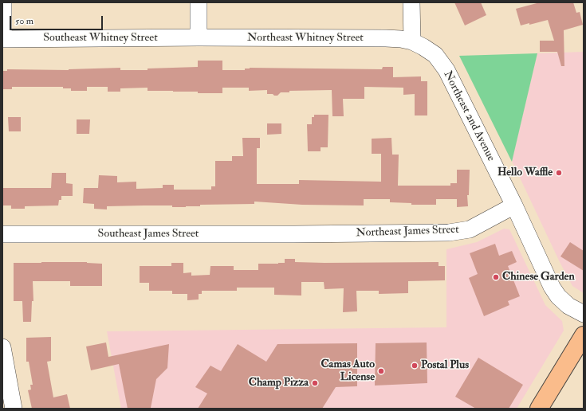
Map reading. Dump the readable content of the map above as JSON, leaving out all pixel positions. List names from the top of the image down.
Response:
{
  "streets": {
    "street": [
      "Southeast Whitney Street",
      "Northeast Whitney Street",
      "Northeast 2nd Avenue",
      "Northeast James Street",
      "Southeast James Street"
    ]
  },
  "crossings": [
    ["Southeast Whitney Street", "Northeast Whitney Street"],
    ["Northeast Whitney Street", "Northeast 2nd Avenue"],
    ["Northeast 2nd Avenue", "Northeast James Street"],
    ["Northeast James Street", "Southeast James Street"]
  ],
  "places": [
    "Hello Waffle",
    "Chinese Garden",
    "Postal Plus",
    "Camas Auto License",
    "Champ Pizza"
  ],
  "scale_bar": "50 m"
}
